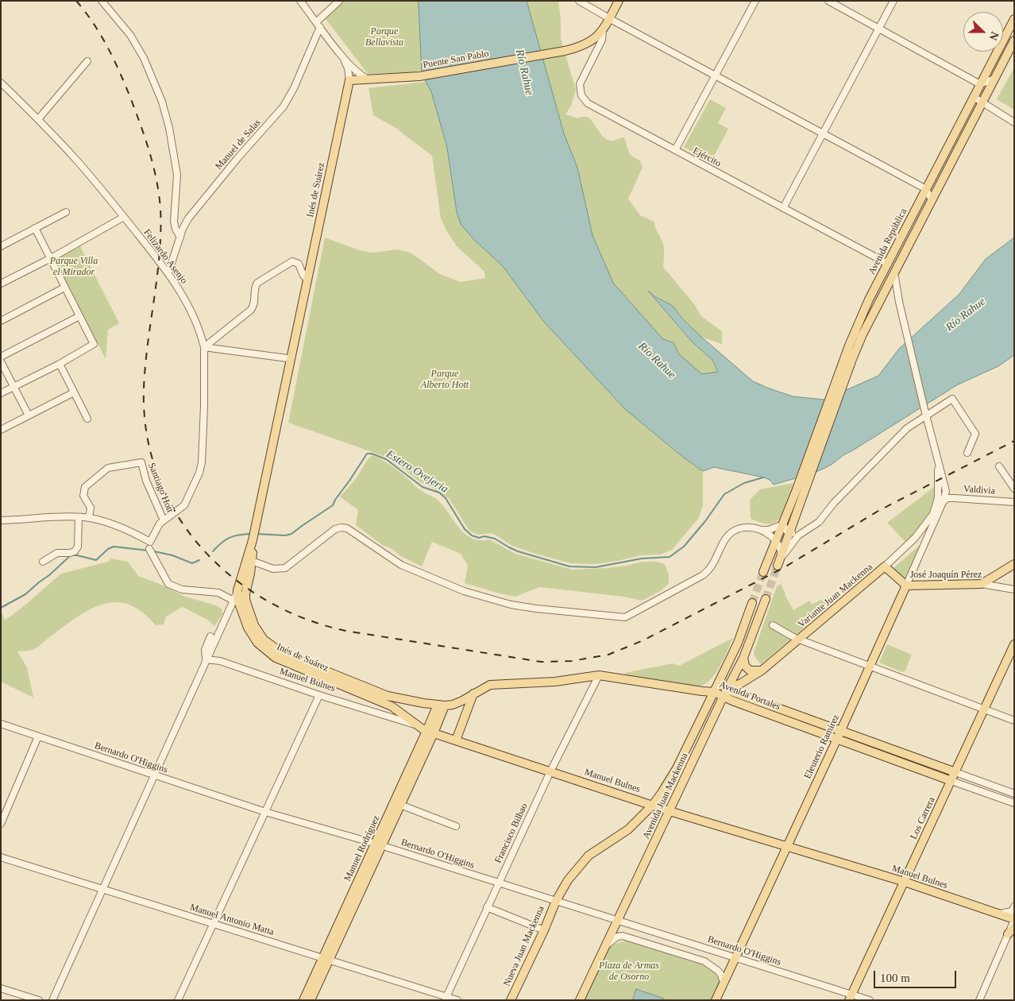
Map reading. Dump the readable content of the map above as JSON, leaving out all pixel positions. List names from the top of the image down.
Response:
{
  "streets": {
    "main road": [
      "Puente San Pablo",
      "Inés de Suárez",
      "Avenida República",
      "José Joaquín Pérez",
      "Variante Juan Mackenna",
      "Manuel Bulnes",
      "Avenida Portales",
      "Eleuterio Ramírez",
      "Avenida Juan Mackenna",
      "Los Carrera",
      "Manuel Rodríguez",
      "Nueva Juan Mackenna"
    ],
    "street": [
      "Manuel de Salas",
      "Ejército",
      "Felizardo Asenjo",
      "Santiago Hott",
      "Valdivia",
      "Bernardo O'Higgins",
      "Francisco Bilbao",
      "Manuel Antonio Matta"
    ]
  },
  "crossings": [
    ["Puente San Pablo", "Ejército"],
    ["Puente San Pablo", "Inés de Suárez"],
    ["Manuel de Salas", "Felizardo Asenjo"],
    ["Ejército", "Avenida República"],
    ["Inés de Suárez", "Manuel Bulnes"],
    ["Inés de Suárez", "Avenida Portales"],
    ["Avenida República", "Eleuterio Ramírez"],
    ["Felizardo Asenjo", "Santiago Hott"],
    ["Valdivia", "Variante Juan Mackenna"],
    ["Valdivia", "Eleuterio Ramírez"],
    ["José Joaquín Pérez", "Variante Juan Mackenna"],
    ["José Joaquín Pérez", "Eleuterio Ramírez"],
    ["Variante Juan Mackenna", "Avenida Portales"],
    ["Variante Juan Mackenna", "Eleuterio Ramírez"],
    ["Variante Juan Mackenna", "Avenida Juan Mackenna"],
    ["Manuel Bulnes", "Eleuterio Ramírez"],
    ["Manuel Bulnes", "Avenida Juan Mackenna"],
    ["Manuel Bulnes", "Los Carrera"],
    ["Manuel Bulnes", "Francisco Bilbao"],
    ["Manuel Bulnes", "Manuel Rodríguez"],
    ["Avenida Portales", "Eleuterio Ramírez"],
    ["Avenida Portales", "Avenida Juan Mackenna"],
    ["Avenida Portales", "Los Carrera"],
    ["Avenida Portales", "Francisco Bilbao"],
    ["Avenida Portales", "Manuel Rodríguez"],
    ["Eleuterio Ramírez", "Bernardo O'Higgins"],
    ["Bernardo O'Higgins", "Avenida Juan Mackenna"],
    ["Bernardo O'Higgins", "Los Carrera"],
    ["Bernardo O'Higgins", "Francisco Bilbao"],
    ["Bernardo O'Higgins", "Manuel Rodríguez"],
    ["Bernardo O'Higgins", "Nueva Juan Mackenna"],
    ["Avenida Juan Mackenna", "Nueva Juan Mackenna"],
    ["Francisco Bilbao", "Manuel Antonio Matta"],
    ["Manuel Rodríguez", "Manuel Antonio Matta"]
  ],
  "water": ["Río Rahue", "Estero Ovejeria"],
  "parks": [
    "Parque Bellavista",
    "Parque Villa el Mirador",
    "Parque Alberto Hott",
    "Plaza de Armas de Osorno"
  ],
  "scale_bar": "100 m",
  "north": "right"
}
